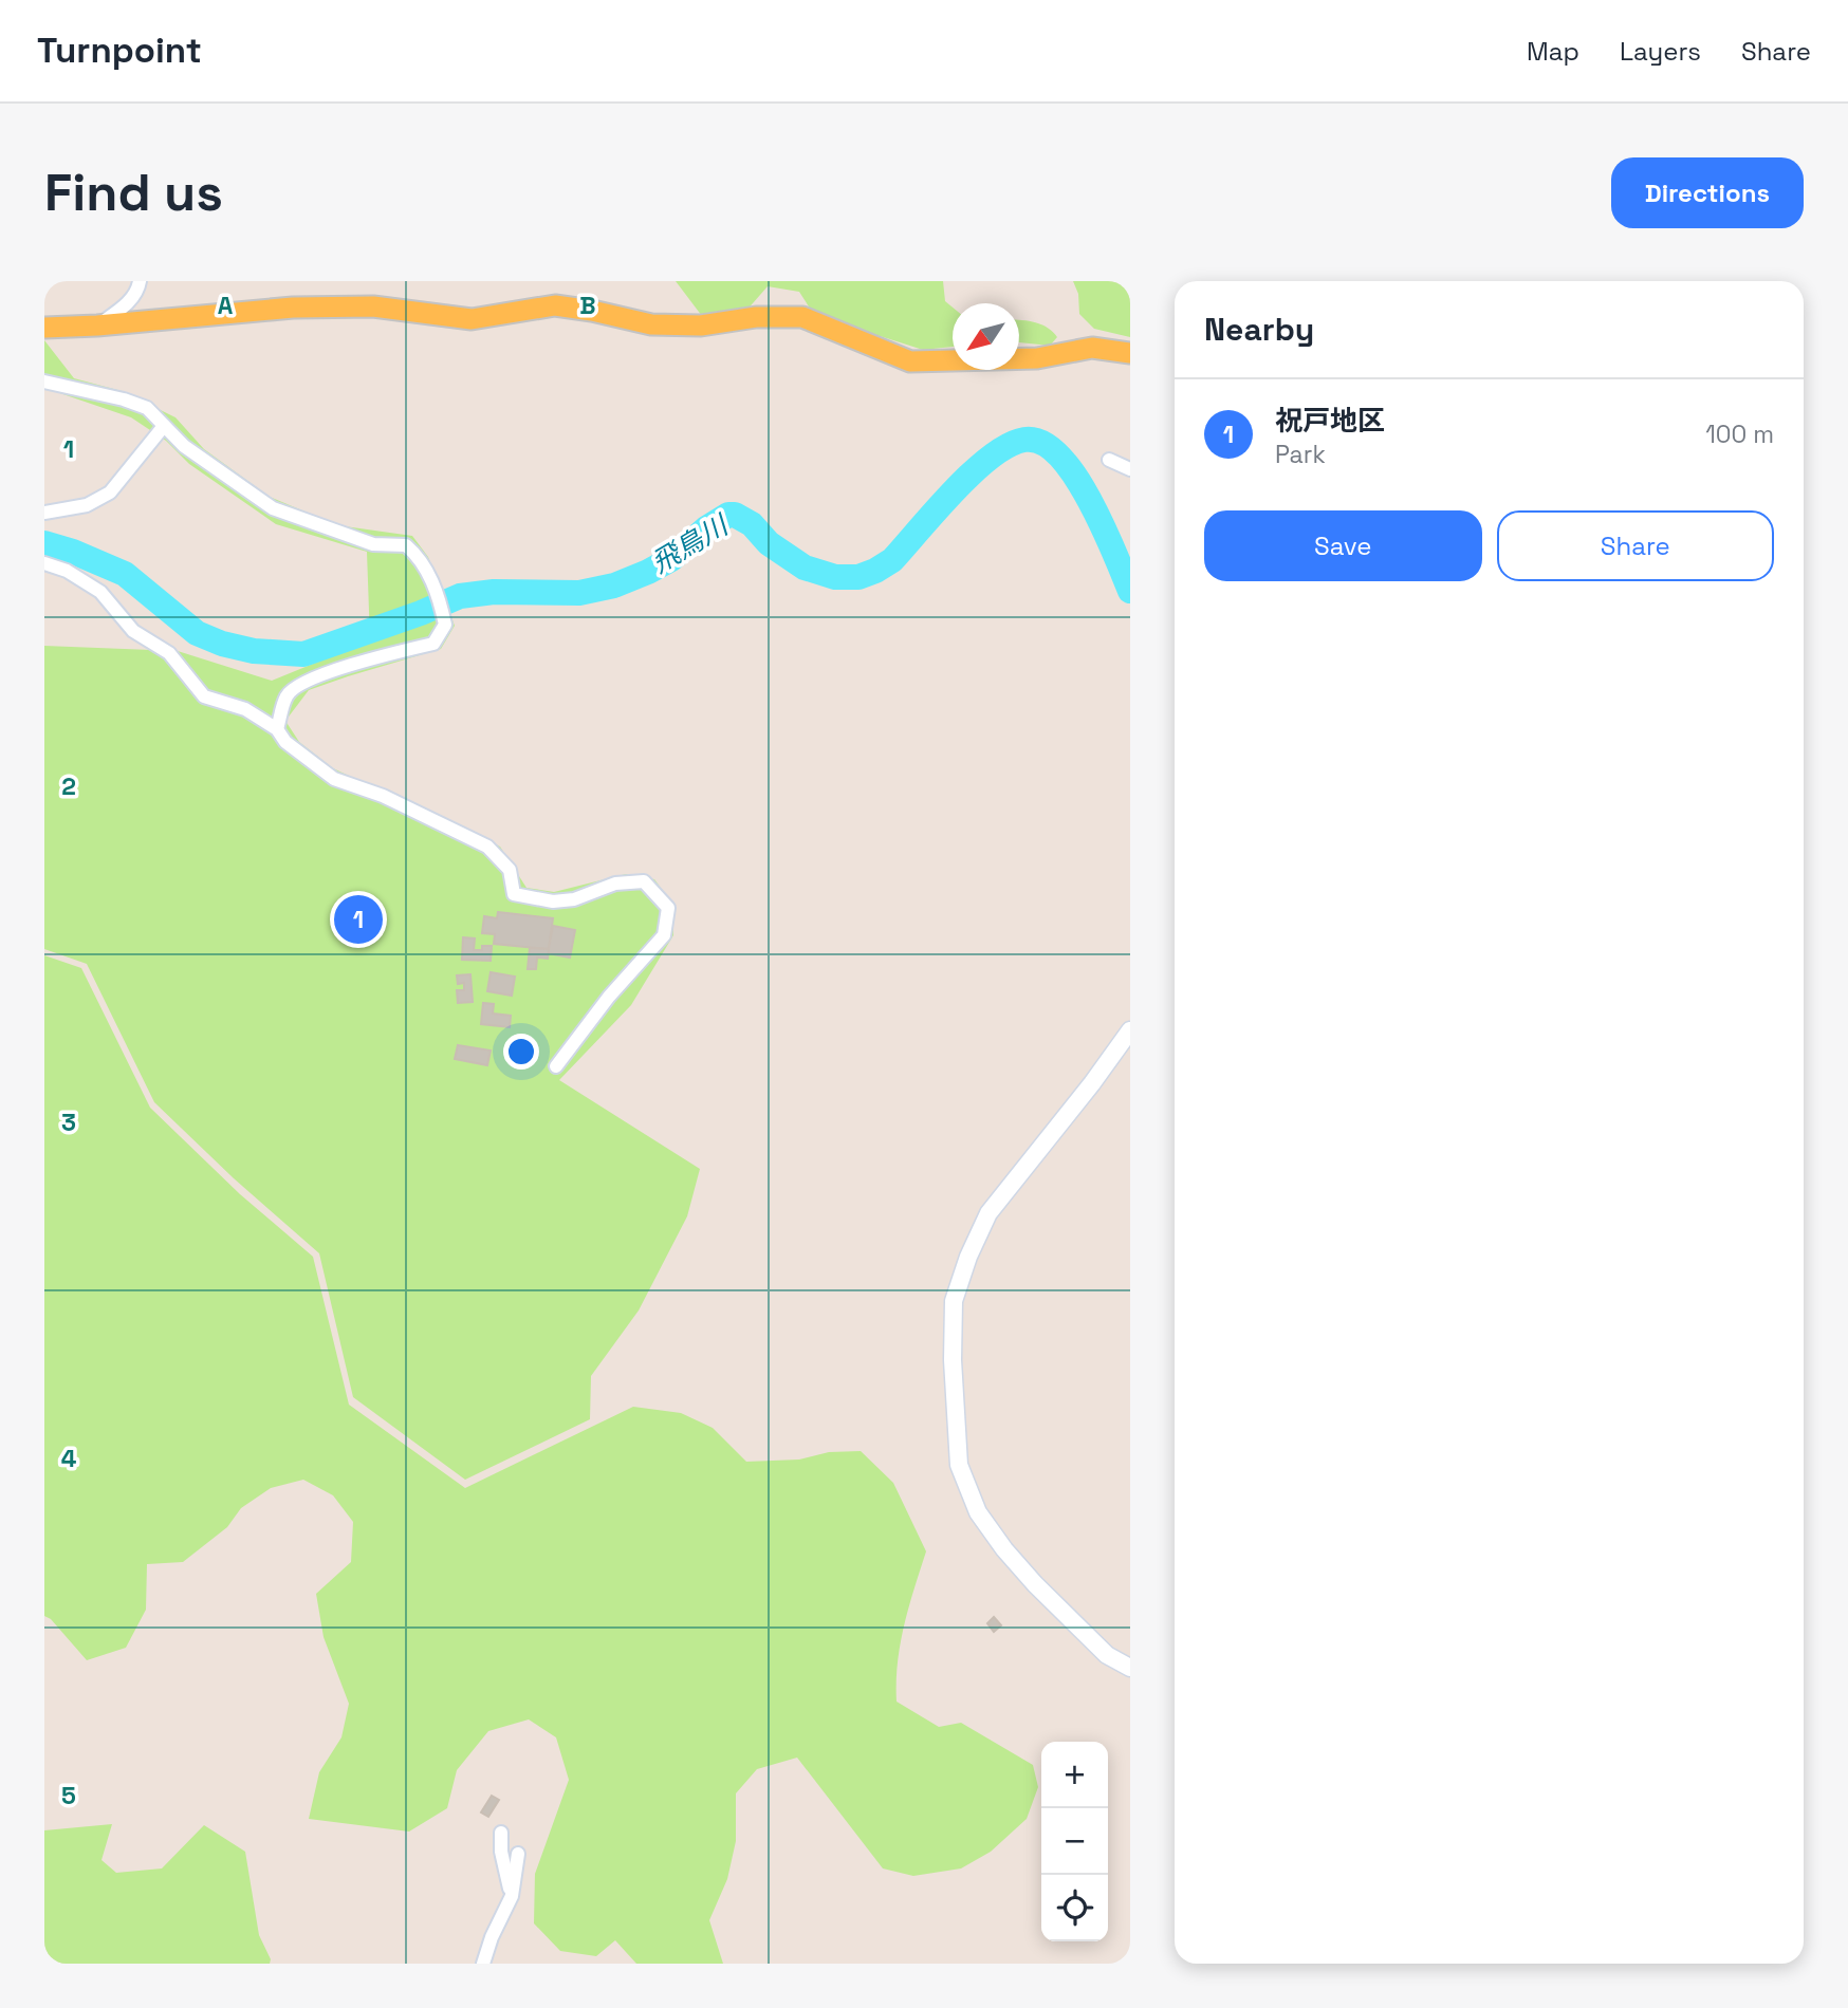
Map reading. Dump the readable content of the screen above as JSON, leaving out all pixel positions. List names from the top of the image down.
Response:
{
  "water": ["飛鳥川"],
  "north": "bottom left",
  "page": {
    "header": "Turnpoint",
    "nav": ["Map", "Layers", "Share"],
    "buttons": [
      "Directions",
      ["Save", "Share"]
    ],
    "title": "Find us",
    "heading": "Nearby",
    "list": [
      {
        "mark": "1",
        "name": "祝戸地区",
        "note": "Park",
        "value": "100 m"
      }
    ],
    "pins": "1",
    "map_buttons": ["+", "−"]
  },
  "grid": {
    "columns": ["A", "B"],
    "rows": [
      "1",
      "2",
      "3",
      "4",
      "5"
    ]
  }
}
